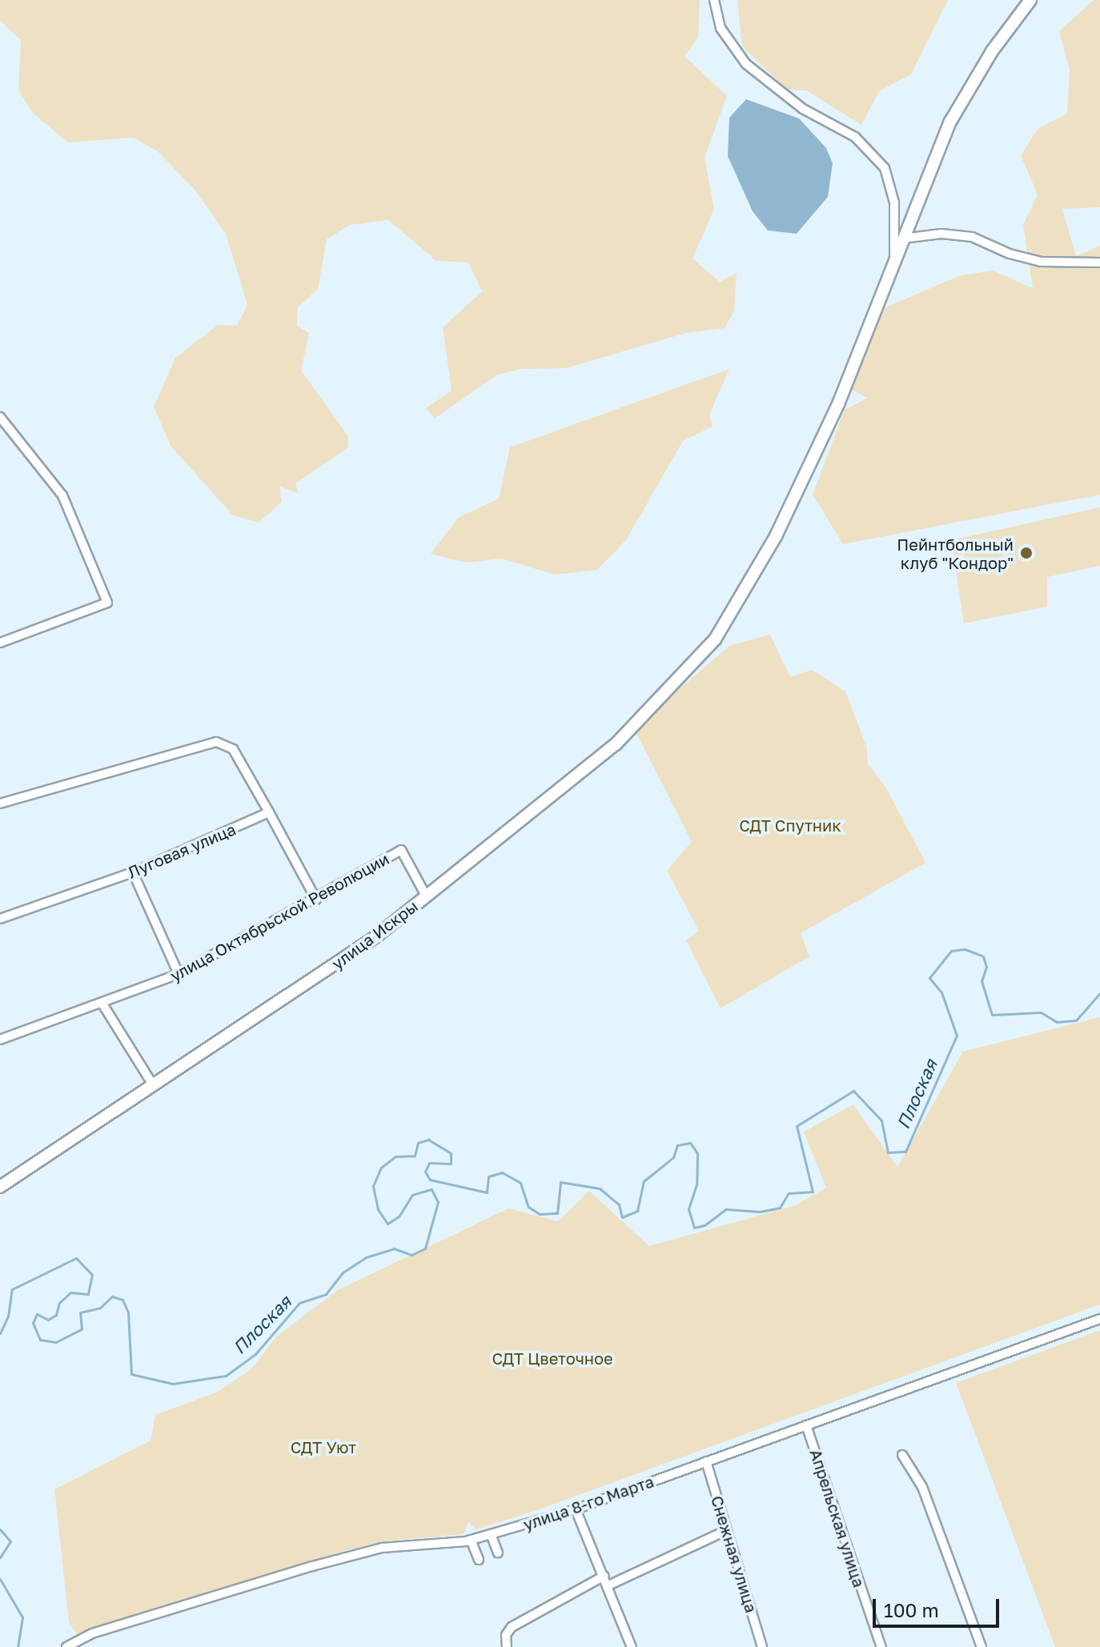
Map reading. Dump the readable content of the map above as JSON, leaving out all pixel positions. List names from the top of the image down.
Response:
{
  "streets": {
    "main road": ["улица Искры"],
    "street": [
      "Луговая улица",
      "улица Октябрьской Революции",
      "улица 8-го Марта",
      "Апрельская улица",
      "Снежная улица"
    ]
  },
  "crossings": [
    ["улица Октябрьской Революции", "улица Искры"],
    ["улица 8-го Марта", "Апрельская улица"],
    ["улица 8-го Марта", "Снежная улица"]
  ],
  "water": ["Плоская"],
  "parks": ["СДТ Спутник", "СДТ Цветочное", "СДТ Уют"],
  "places": ["Пейнтбольный клуб \"Кондор\""],
  "scale_bar": "100 m"
}
